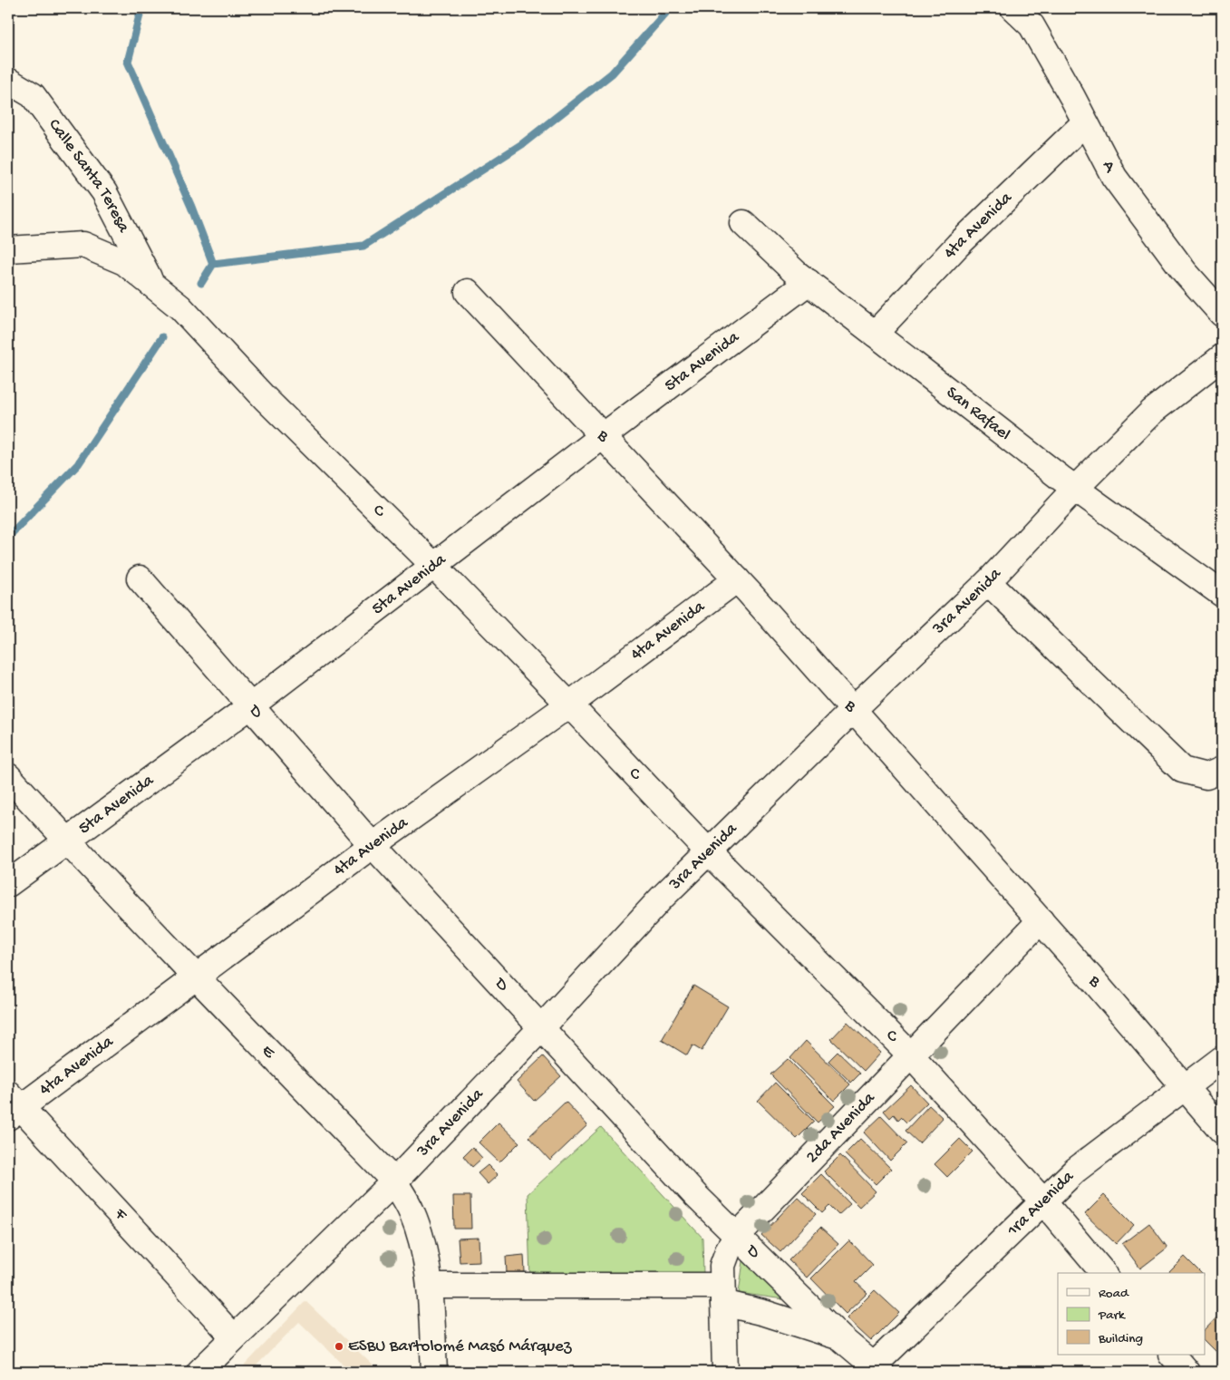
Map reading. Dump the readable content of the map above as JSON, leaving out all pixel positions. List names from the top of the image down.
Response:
{
  "streets": {
    "street": [
      "A",
      "Calle Santa Teresa",
      "4ta Avenida",
      "5ta Avenida",
      "San Rafael",
      "B",
      "C",
      "3ra Avenida",
      "D",
      "E",
      "2da Avenida",
      "1ra Avenida",
      "F"
    ]
  },
  "crossings": [
    ["A", "4ta Avenida"],
    ["Calle Santa Teresa", "C"],
    ["4ta Avenida", "San Rafael"],
    ["4ta Avenida", "B"],
    ["4ta Avenida", "C"],
    ["4ta Avenida", "D"],
    ["4ta Avenida", "E"],
    ["4ta Avenida", "F"],
    ["5ta Avenida", "San Rafael"],
    ["5ta Avenida", "B"],
    ["5ta Avenida", "C"],
    ["5ta Avenida", "D"],
    ["5ta Avenida", "E"],
    ["San Rafael", "3ra Avenida"],
    ["B", "3ra Avenida"],
    ["B", "2da Avenida"],
    ["B", "1ra Avenida"],
    ["C", "3ra Avenida"],
    ["C", "2da Avenida"],
    ["C", "1ra Avenida"],
    ["3ra Avenida", "D"],
    ["3ra Avenida", "E"],
    ["3ra Avenida", "F"],
    ["D", "2da Avenida"],
    ["D", "1ra Avenida"]
  ],
  "places": ["ESBU Bartolomé Masó Márquez"],
  "legend": ["Road", "Park", "Building"]
}
